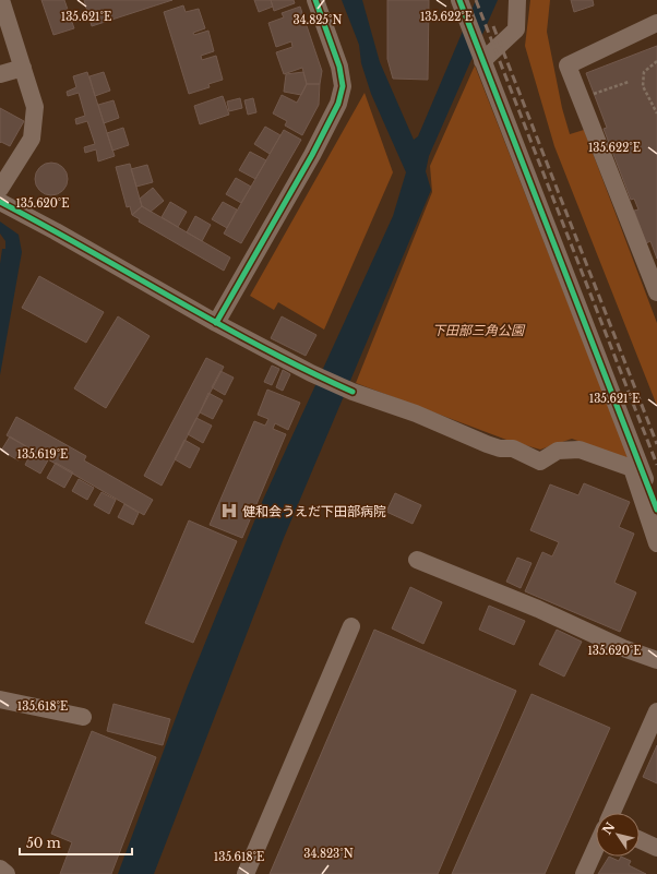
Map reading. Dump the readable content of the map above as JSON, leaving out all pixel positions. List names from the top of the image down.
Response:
{
  "parks": ["下田部三角公園"],
  "places": {
    "hospital": ["健和会うえだ下田部病院"]
  },
  "scale_bar": "50 m",
  "north": "top left",
  "coordinates": [
    "135.621°E",
    "135.622°E",
    "34.825°N",
    "135.620°E",
    "135.619°E",
    "135.618°E",
    "34.823°N"
  ]
}
